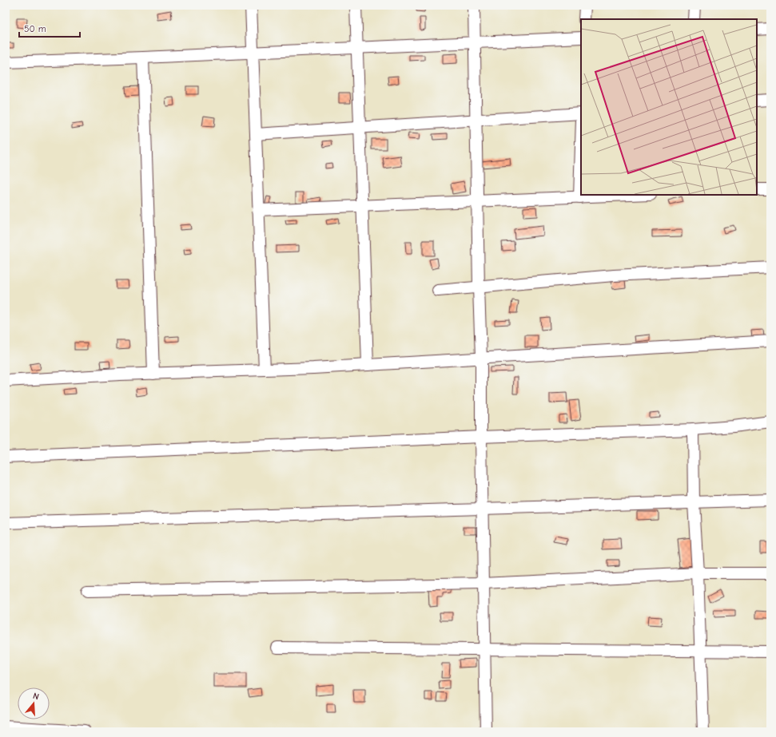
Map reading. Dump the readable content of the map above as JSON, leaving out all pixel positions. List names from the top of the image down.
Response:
{
  "scale_bar": "50 m",
  "north": "top"
}
